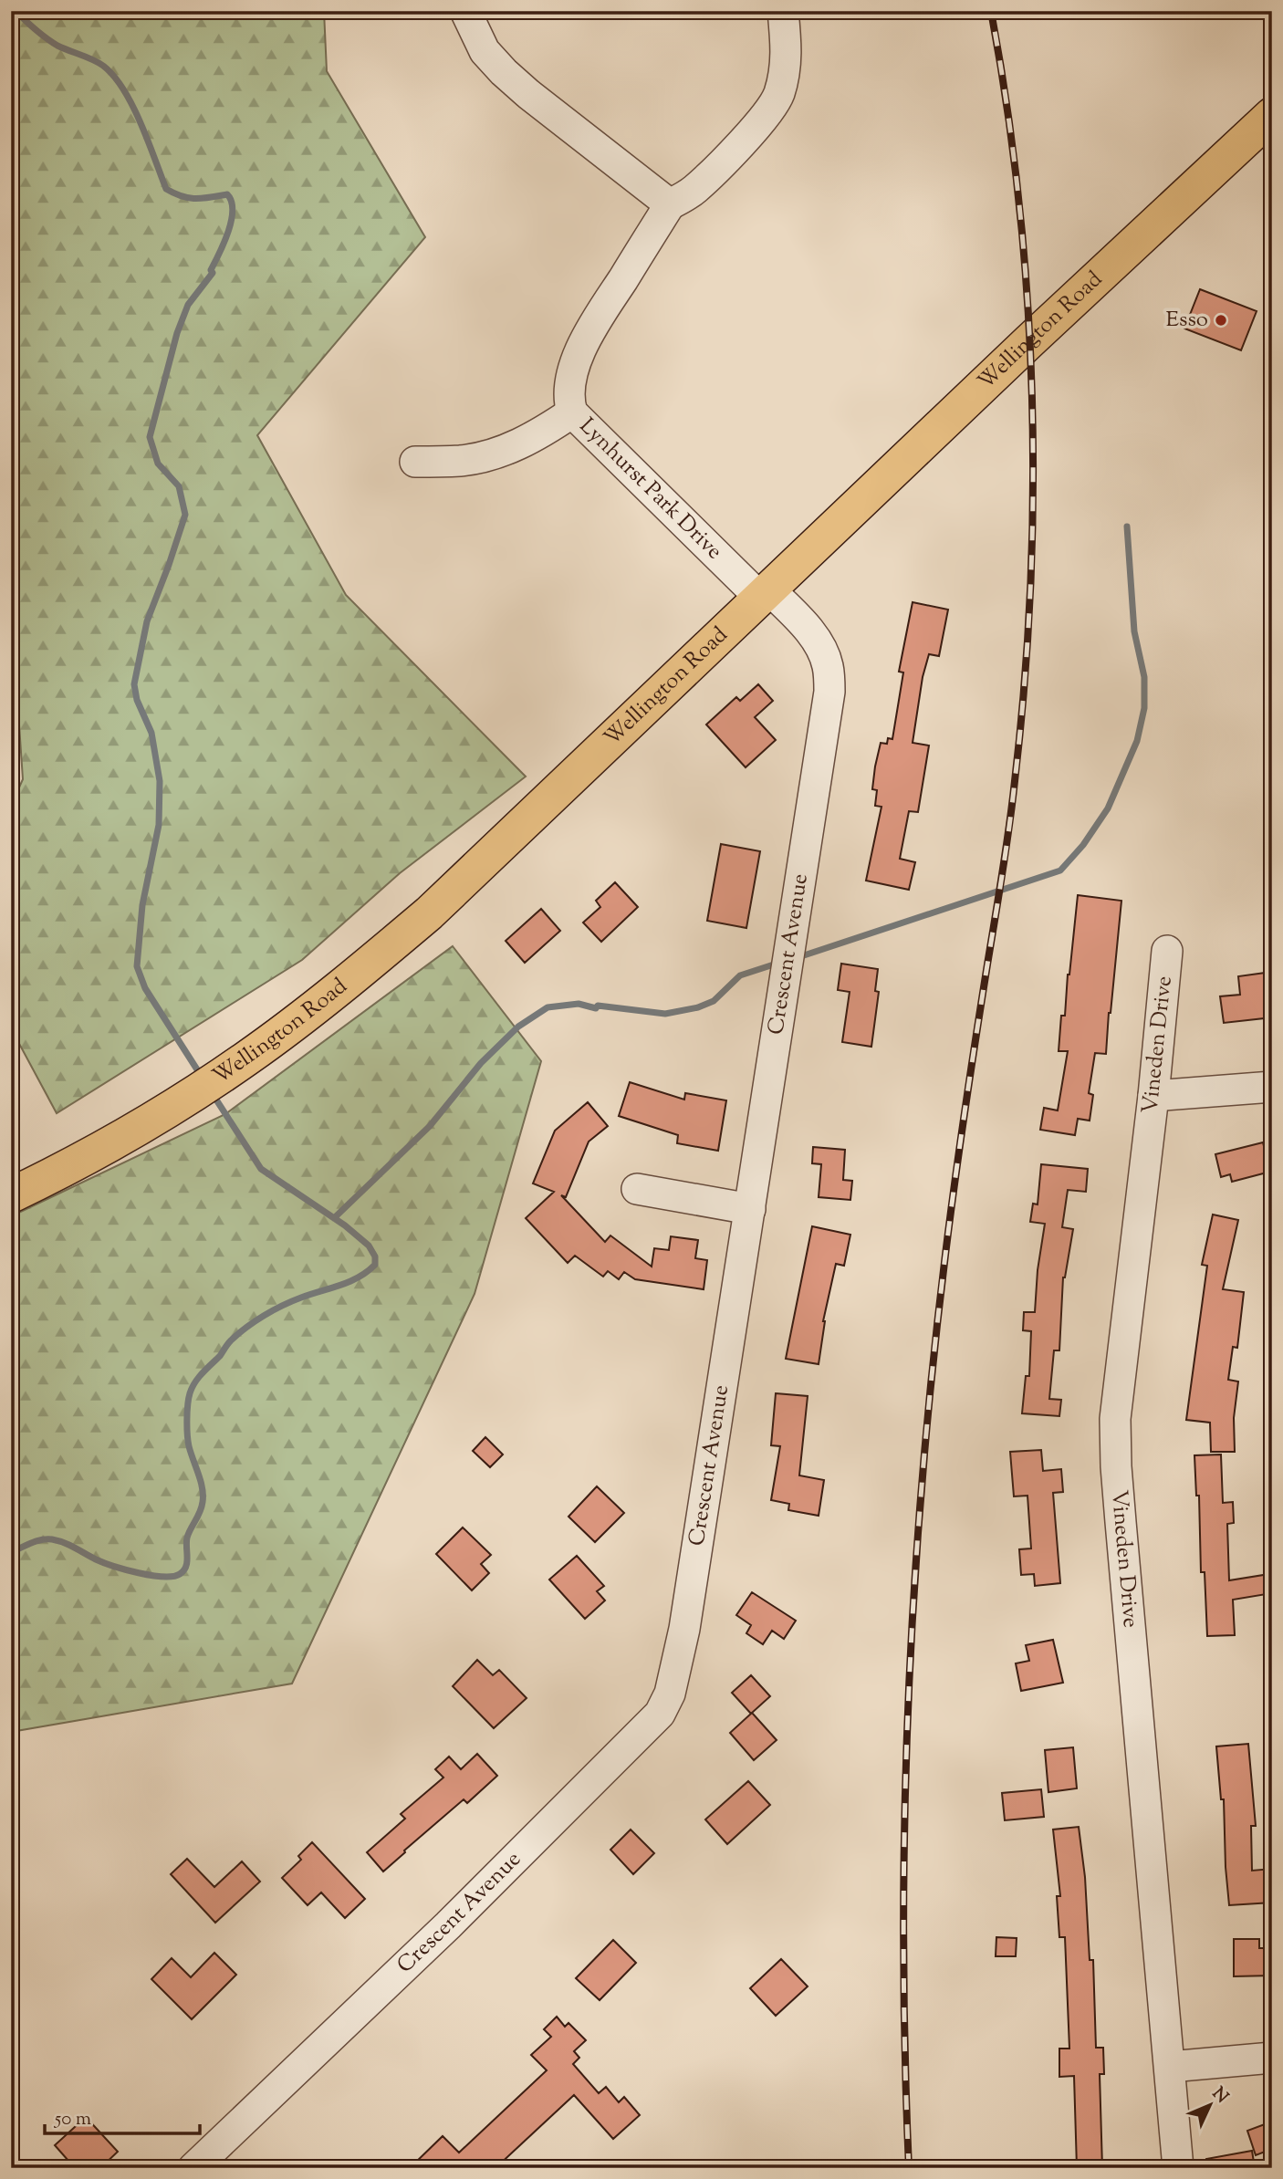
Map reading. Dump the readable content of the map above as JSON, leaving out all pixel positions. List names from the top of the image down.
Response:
{
  "streets": {
    "main road": ["Wellington Road"],
    "street": ["Lynhurst Park Drive", "Crescent Avenue", "Vineden Drive"]
  },
  "crossings": [
    ["Wellington Road", "Lynhurst Park Drive"],
    ["Wellington Road", "Crescent Avenue"],
    ["Lynhurst Park Drive", "Crescent Avenue"]
  ],
  "places": ["Esso"],
  "scale_bar": "50 m",
  "north": "top right"
}
